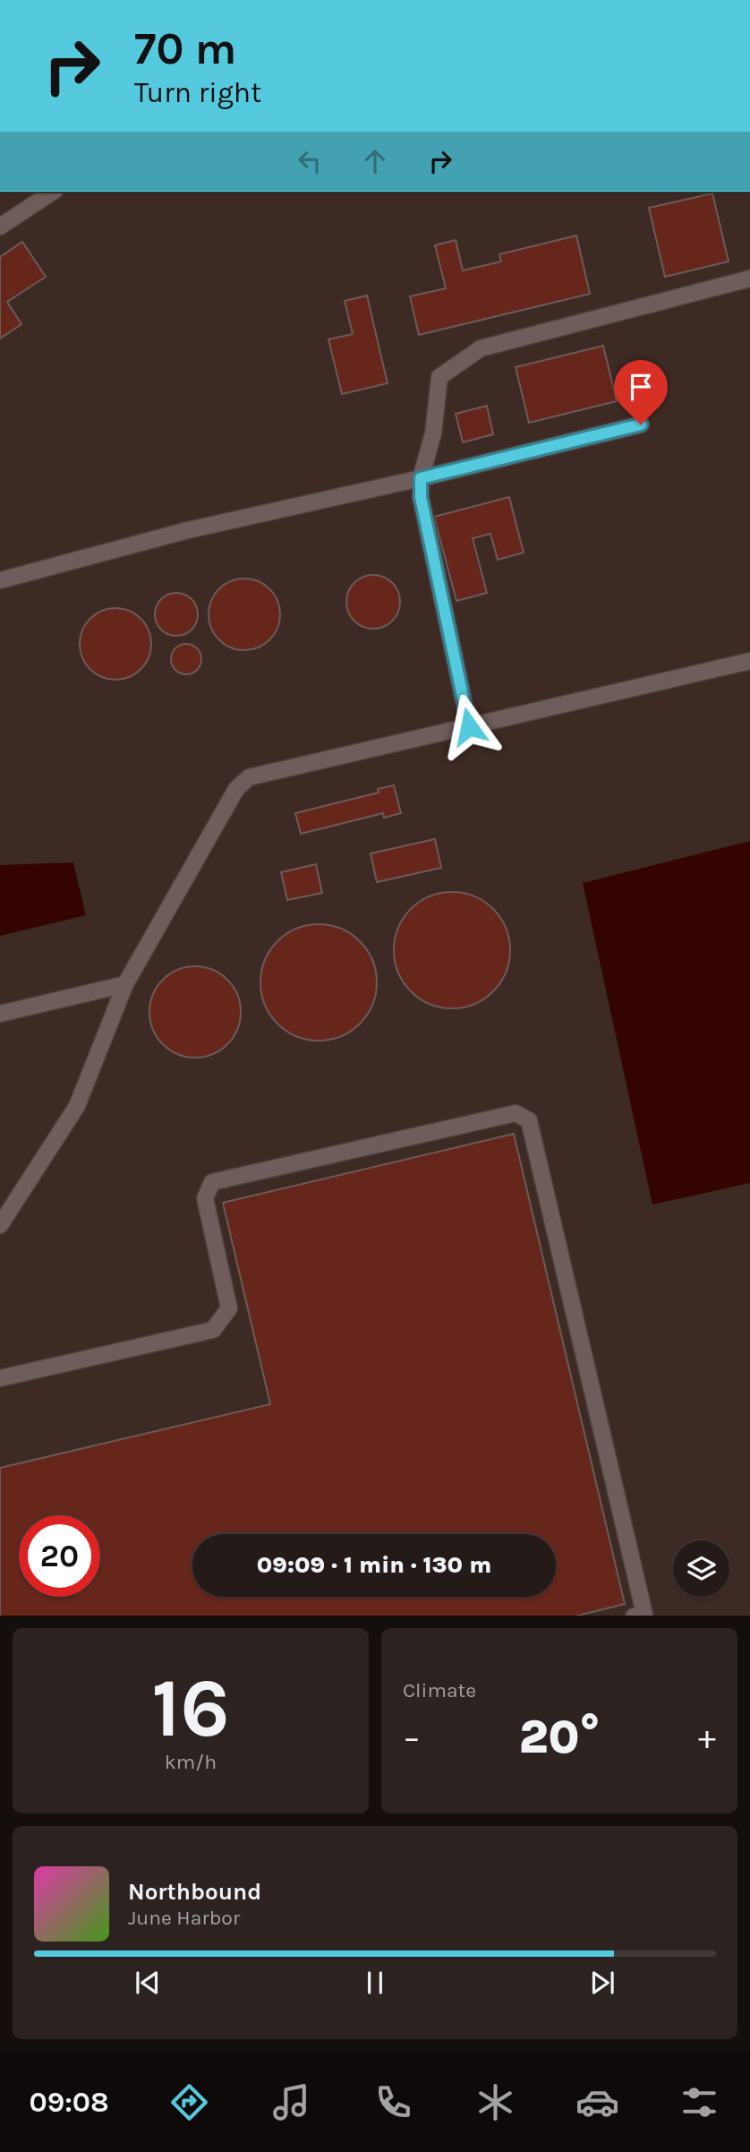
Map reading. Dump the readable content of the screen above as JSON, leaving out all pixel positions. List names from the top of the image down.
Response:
{
  "page": {
    "turn": ["70 m", "Turn right"],
    "limit": "20",
    "trip": "09:09 · 1 min · 130 m",
    "tile": [
      ["16", "km/h"],
      "Climate"
    ],
    "heat": ["−", "20°", "+"],
    "song": ["Northbound", "June Harbor"],
    "tabs": "09:08"
  }
}
